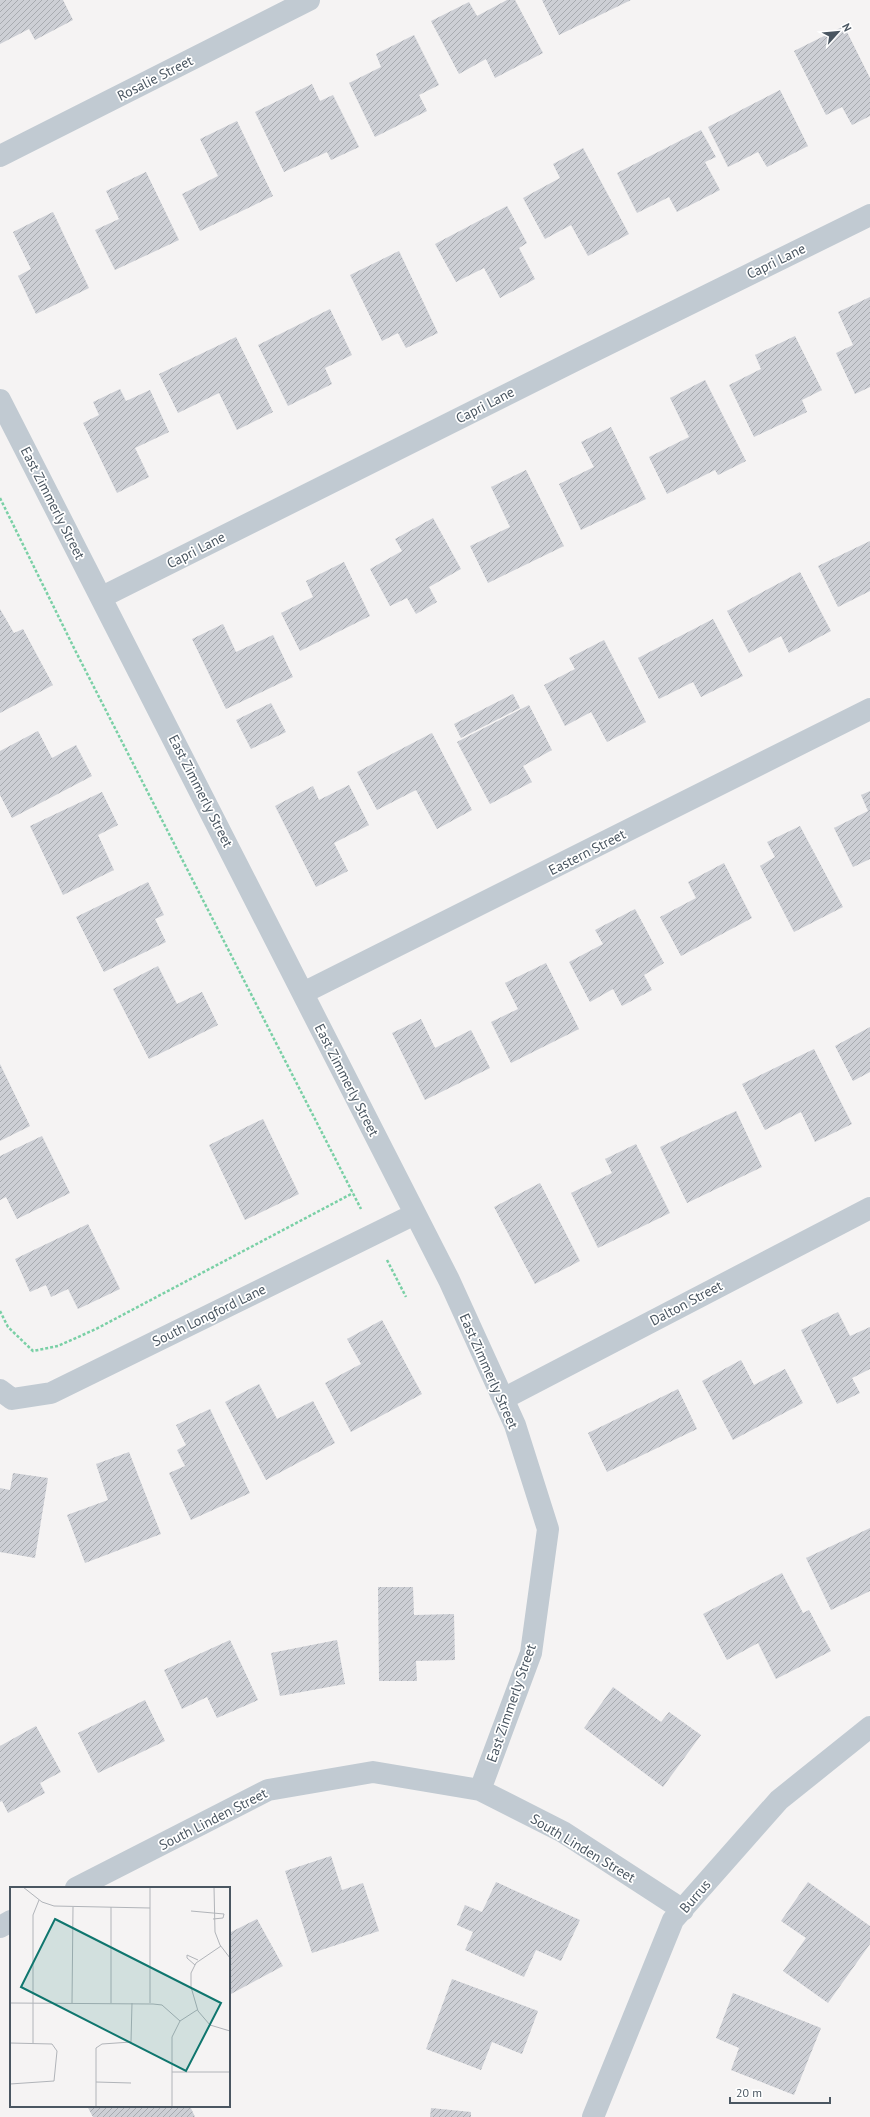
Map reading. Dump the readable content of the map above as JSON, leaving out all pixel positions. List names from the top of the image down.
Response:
{
  "streets": {
    "street": [
      "Rosalie Street",
      "Capri Lane",
      "East Zimmerly Street",
      "Eastern Street",
      "Dalton Street",
      "South Longford Lane",
      "South Linden Street",
      "Burrus"
    ]
  },
  "crossings": [
    ["Capri Lane", "East Zimmerly Street"],
    ["East Zimmerly Street", "Eastern Street"],
    ["East Zimmerly Street", "Dalton Street"],
    ["East Zimmerly Street", "South Longford Lane"],
    ["East Zimmerly Street", "South Linden Street"],
    ["South Linden Street", "Burrus"]
  ],
  "scale_bar": "20 m",
  "north": "top right"
}
